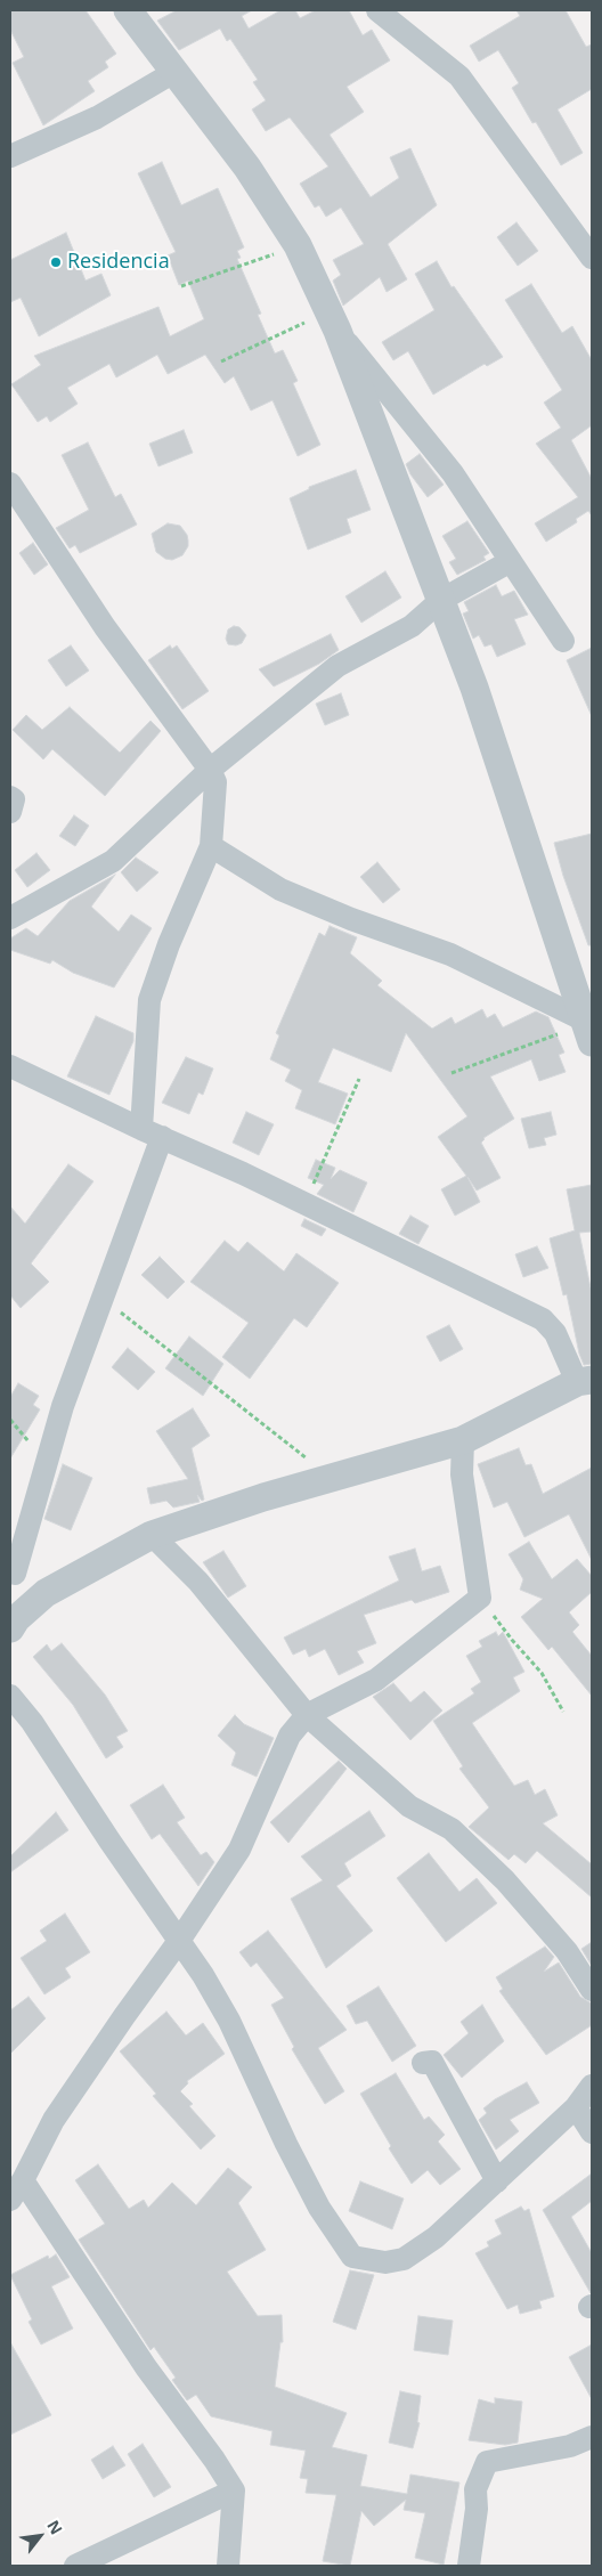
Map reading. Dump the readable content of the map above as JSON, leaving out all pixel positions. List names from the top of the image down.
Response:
{
  "places": ["Residencia"],
  "north": "top right"
}
